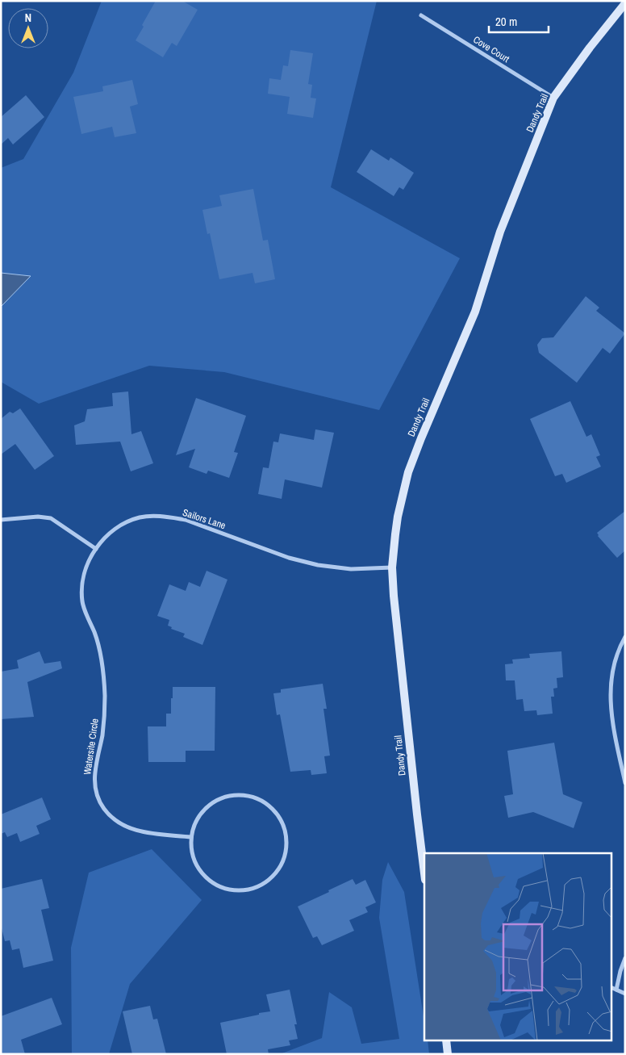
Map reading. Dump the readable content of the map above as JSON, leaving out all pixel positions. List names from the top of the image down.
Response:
{
  "streets": {
    "street": [
      "Cove Court",
      "Dandy Trail",
      "Sailors Lane",
      "Watersite Circle"
    ]
  },
  "crossings": [
    ["Cove Court", "Dandy Trail"],
    ["Dandy Trail", "Sailors Lane"],
    ["Sailors Lane", "Watersite Circle"]
  ],
  "scale_bar": "20 m",
  "north": "top"
}
